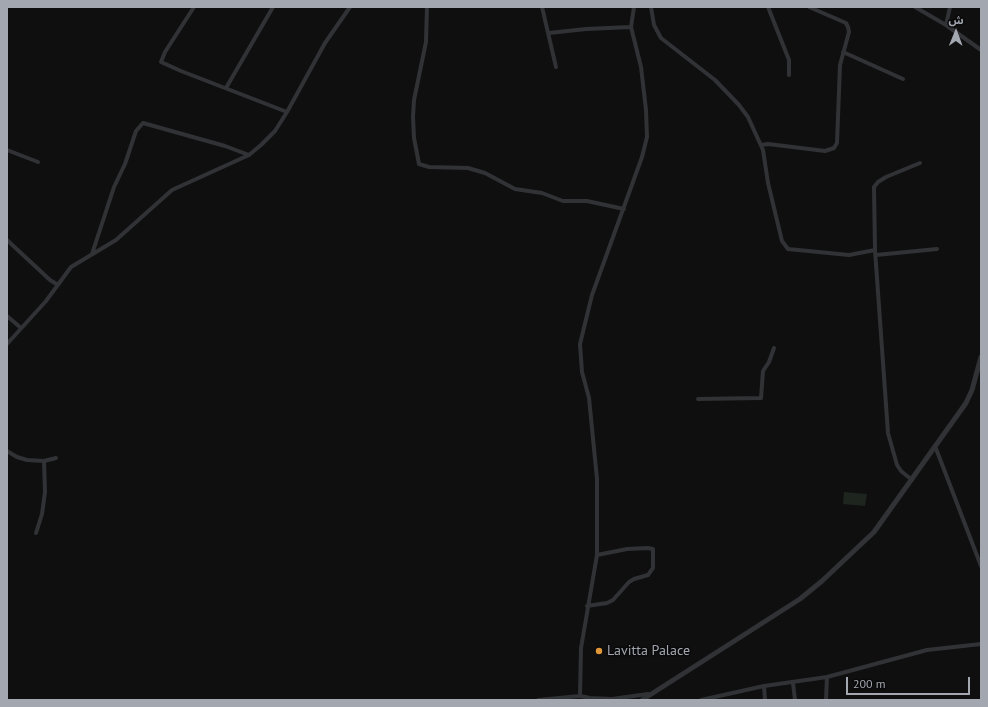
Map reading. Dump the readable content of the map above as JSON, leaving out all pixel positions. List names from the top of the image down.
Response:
{
  "places": ["Lavitta Palace"],
  "scale_bar": "200 m",
  "north": "top"
}
